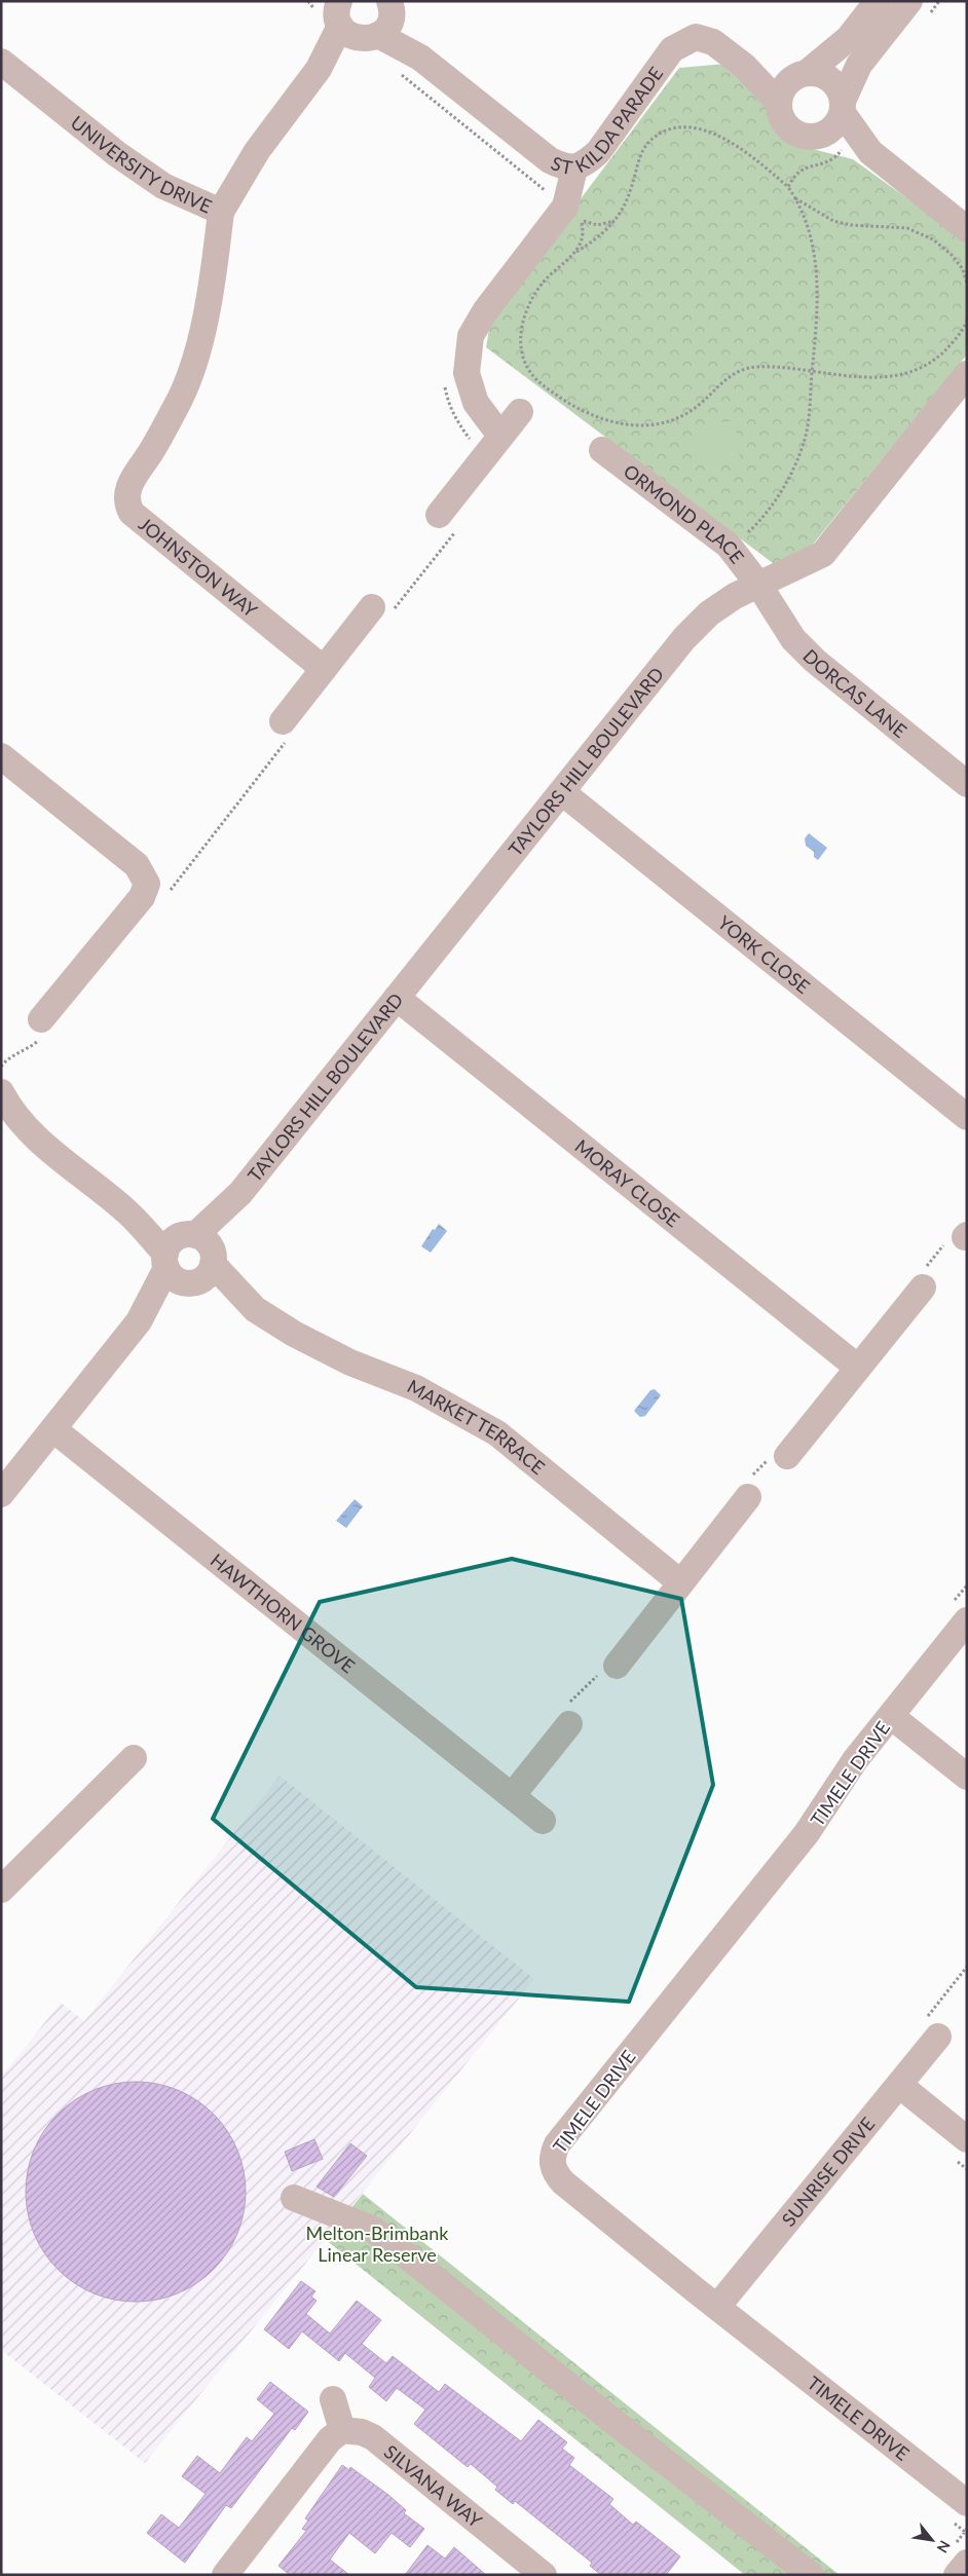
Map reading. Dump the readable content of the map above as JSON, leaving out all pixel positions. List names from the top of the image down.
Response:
{
  "streets": {
    "street": [
      "ST KILDA PARADE",
      "UNIVERSITY DRIVE",
      "ORMOND PLACE",
      "JOHNSTON WAY",
      "DORCAS LANE",
      "TAYLORS HILL BOULEVARD",
      "YORK CLOSE",
      "MORAY CLOSE",
      "MARKET TERRACE",
      "HAWTHORN GROVE",
      "TIMELE DRIVE",
      "SUNRISE DRIVE",
      "SILVANA WAY"
    ]
  },
  "crossings": [
    ["ST KILDA PARADE", "UNIVERSITY DRIVE"],
    ["UNIVERSITY DRIVE", "JOHNSTON WAY"],
    ["ORMOND PLACE", "DORCAS LANE"],
    ["ORMOND PLACE", "TAYLORS HILL BOULEVARD"],
    ["DORCAS LANE", "TAYLORS HILL BOULEVARD"],
    ["TAYLORS HILL BOULEVARD", "YORK CLOSE"],
    ["TAYLORS HILL BOULEVARD", "MORAY CLOSE"],
    ["TAYLORS HILL BOULEVARD", "MARKET TERRACE"],
    ["TAYLORS HILL BOULEVARD", "HAWTHORN GROVE"],
    ["TIMELE DRIVE", "SUNRISE DRIVE"]
  ],
  "parks": ["Melton-Brimbank Linear Reserve"],
  "north": "bottom right"
}
